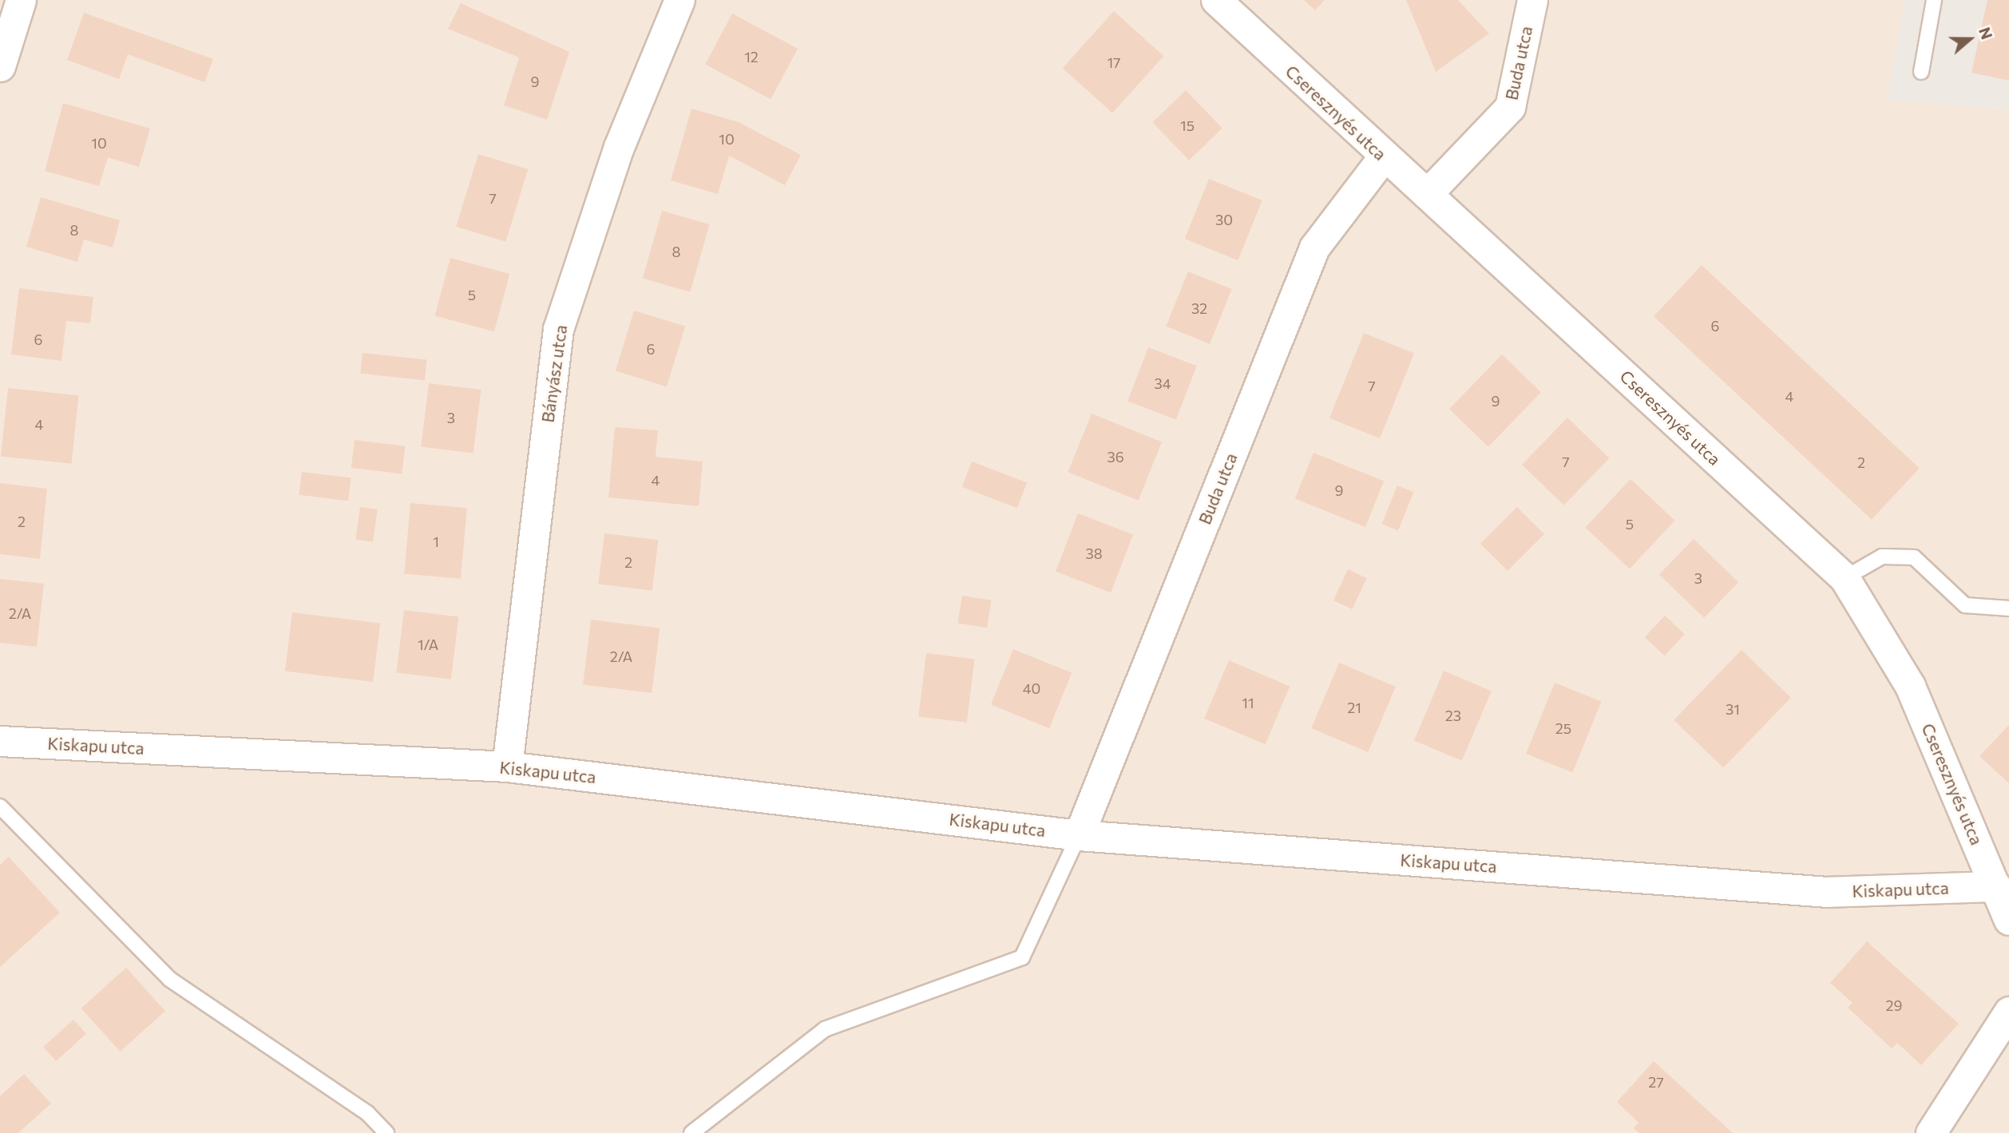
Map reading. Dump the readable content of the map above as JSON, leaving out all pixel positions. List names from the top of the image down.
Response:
{
  "streets": {
    "street": [
      "Buda utca",
      "Cseresznyés utca",
      "Bányász utca",
      "Kiskapu utca"
    ]
  },
  "crossings": [
    ["Buda utca", "Cseresznyés utca"],
    ["Buda utca", "Kiskapu utca"],
    ["Cseresznyés utca", "Kiskapu utca"],
    ["Bányász utca", "Kiskapu utca"]
  ],
  "house_numbers": [
    "12",
    "17",
    "9",
    "15",
    "10",
    "10",
    "7",
    "30",
    "8",
    "8",
    "5",
    "32",
    "6",
    "6",
    "6",
    "34",
    "7",
    "4",
    "9",
    "3",
    "4",
    "36",
    "7",
    "2",
    "4",
    "9",
    "2",
    "5",
    "1",
    "38",
    "2",
    "3",
    "2/A",
    "1/A",
    "2/A",
    "40",
    "11",
    "21",
    "31",
    "23",
    "25",
    "29",
    "27"
  ],
  "north": "right"
}
